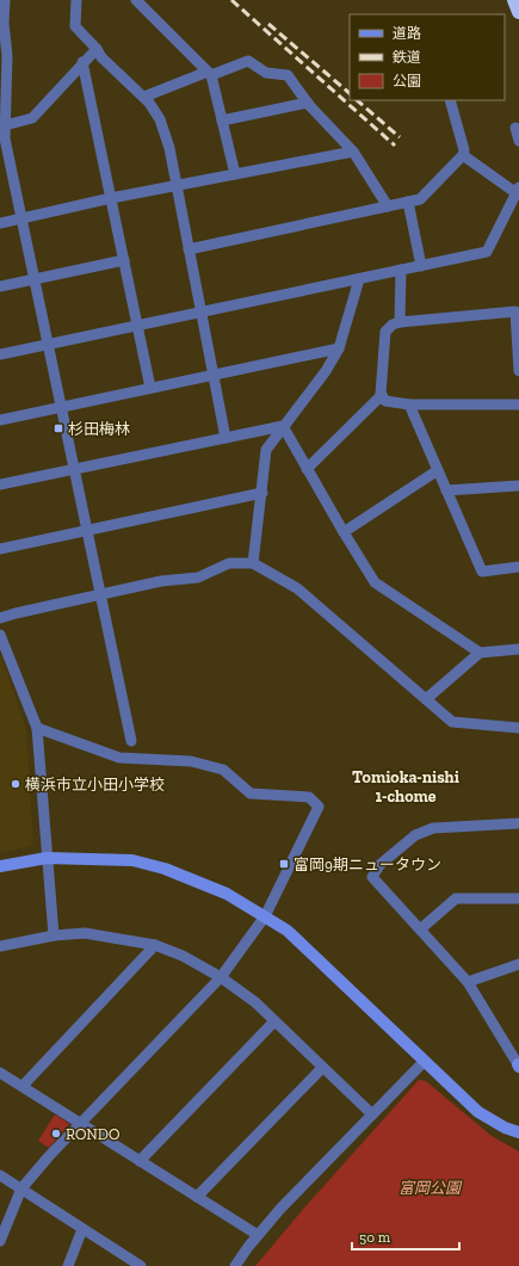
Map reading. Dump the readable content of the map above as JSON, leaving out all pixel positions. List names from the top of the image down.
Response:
{
  "districts": ["Tomioka-nishi 1-chome"],
  "parks": ["富岡公園"],
  "places": {
    "transit": ["杉田梅林", "富岡9期ニュータウン"],
    "other": ["横浜市立小田小学校", "RONDO"]
  },
  "legend": ["道路", "鉄道", "公園"],
  "scale_bar": "50 m"
}
